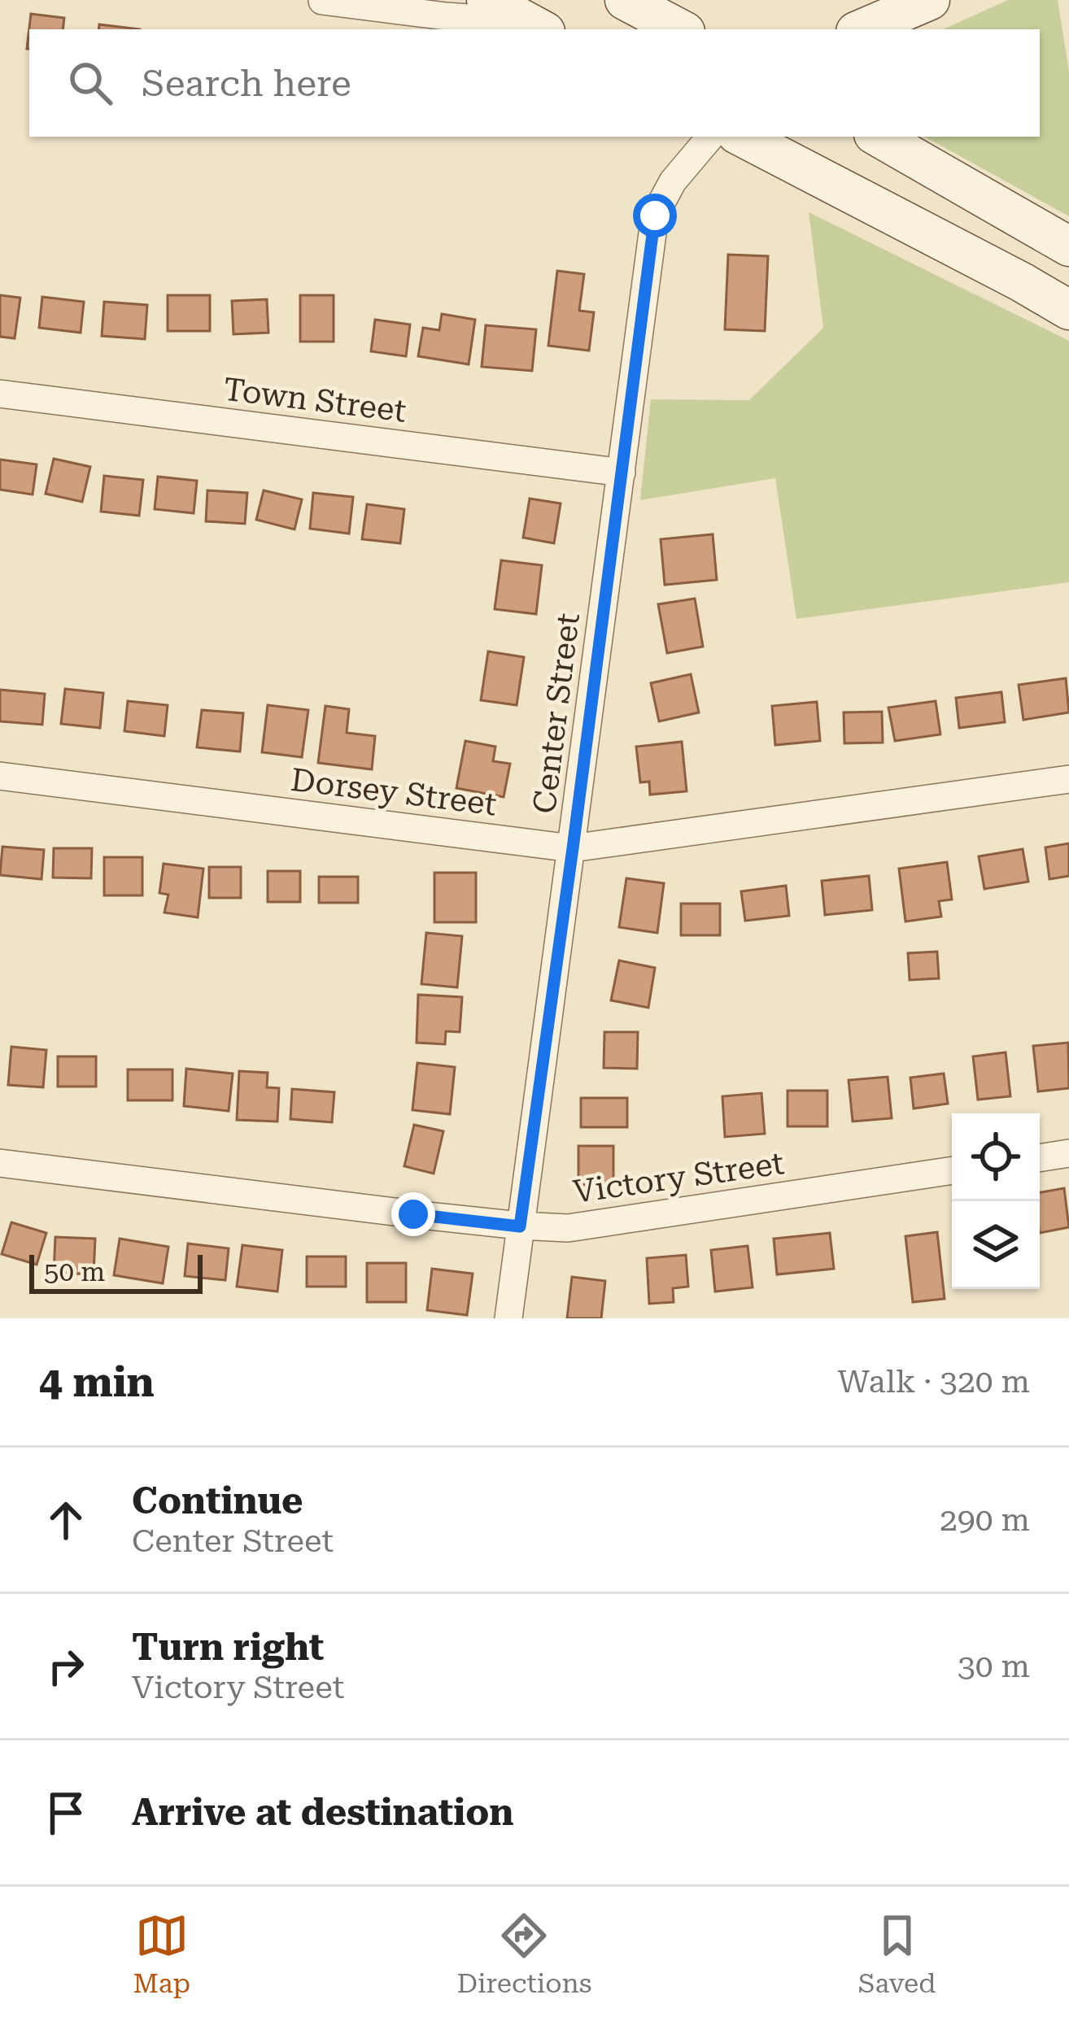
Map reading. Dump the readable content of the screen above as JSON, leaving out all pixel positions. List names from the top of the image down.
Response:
{
  "streets": {
    "street": [
      "Town Street",
      "Center Street",
      "Dorsey Street",
      "Victory Street"
    ]
  },
  "crossings": [
    ["Town Street", "Center Street"],
    ["Center Street", "Dorsey Street"],
    ["Center Street", "Victory Street"]
  ],
  "scale_bar": "50 m",
  "page": {
    "search": "Search here",
    "scale": "50 m",
    "heading": ["4 min", "Walk · 320 m"],
    "list": [
      ["Continue", "Center Street", "290 m"],
      ["Turn right", "Victory Street", "30 m"],
      "Arrive at destination"
    ],
    "nav": ["Map", "Directions", "Saved"]
  }
}
